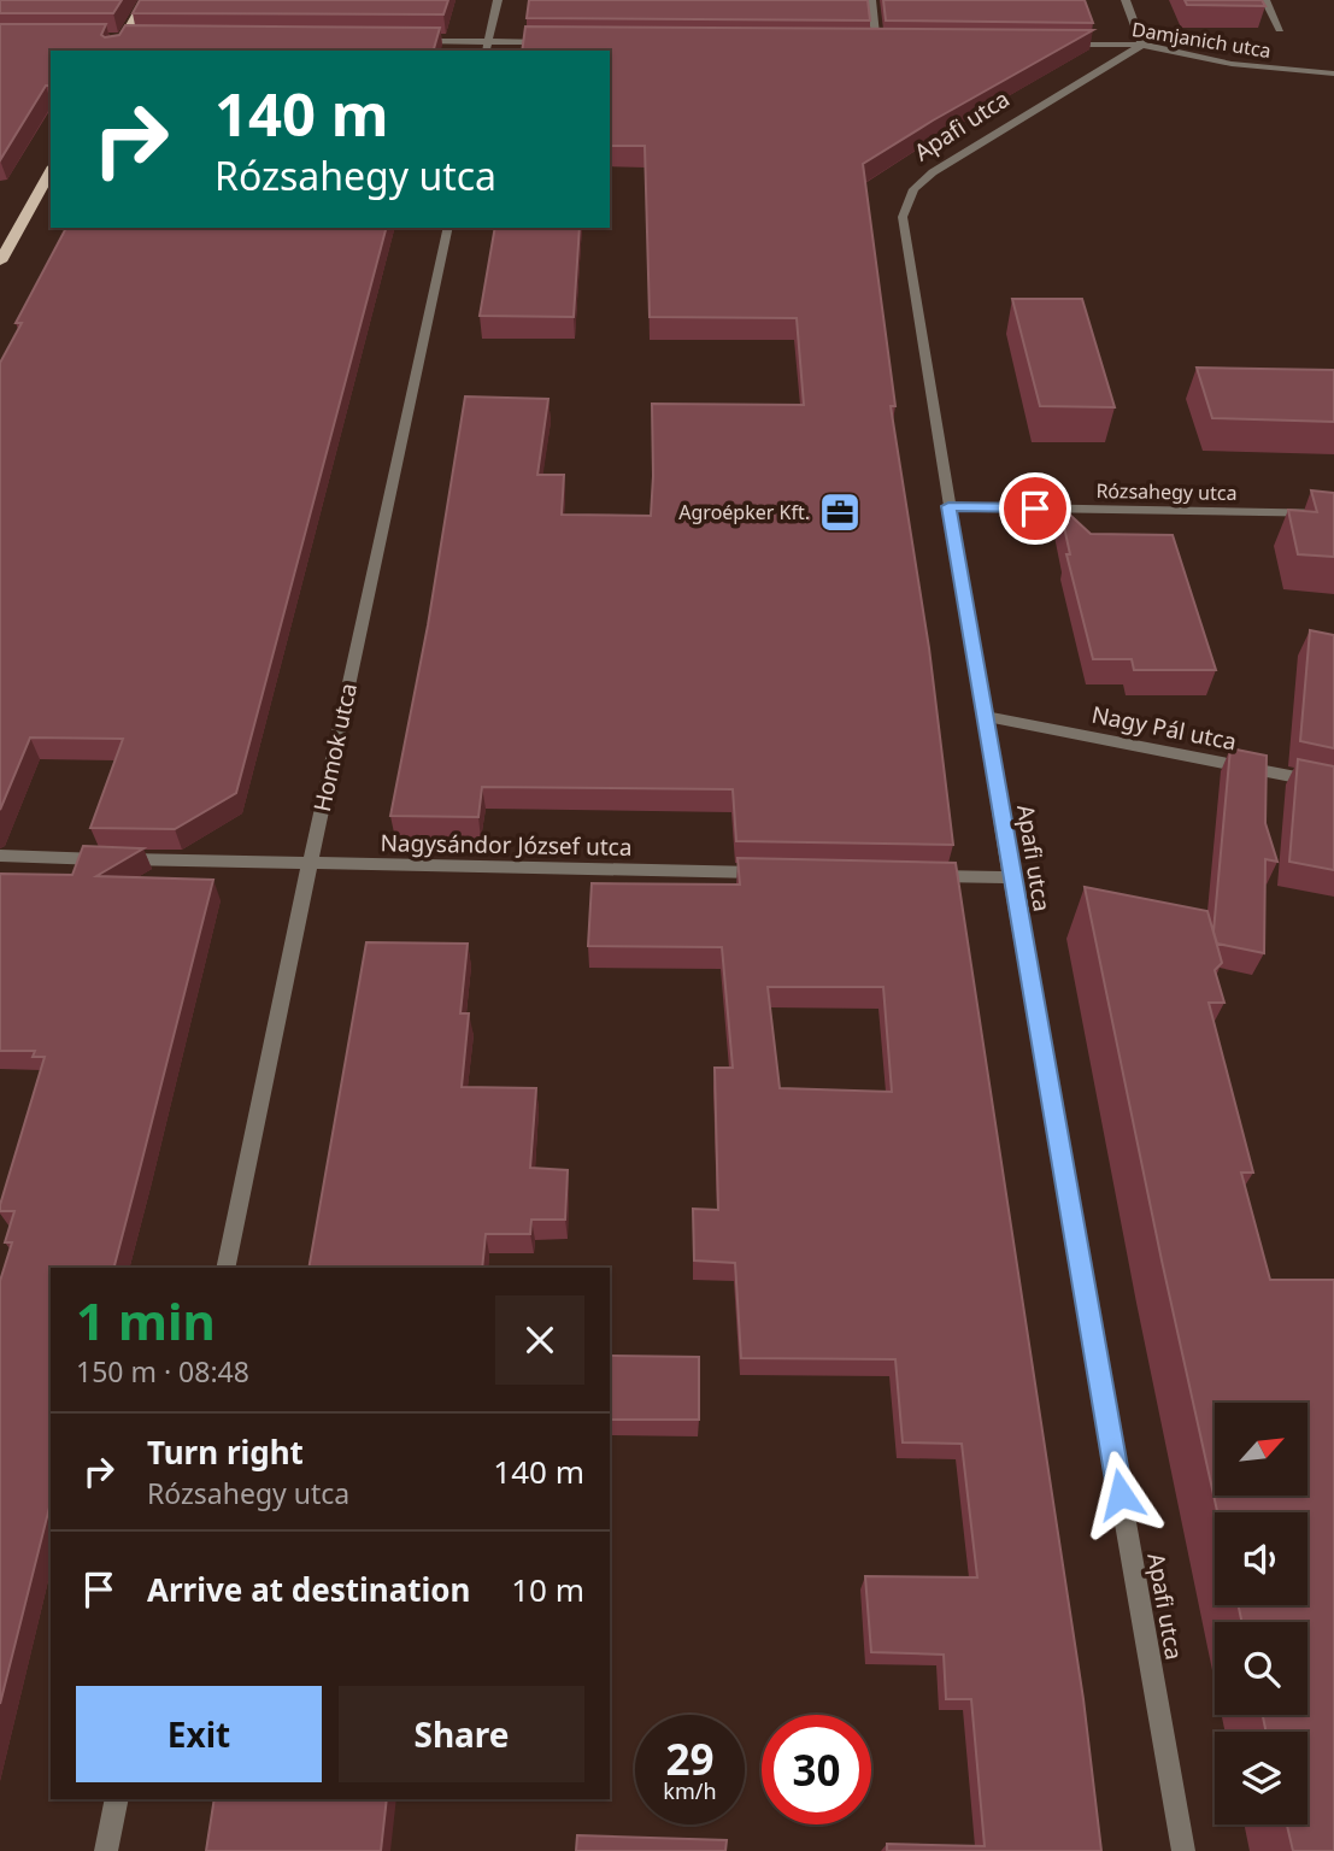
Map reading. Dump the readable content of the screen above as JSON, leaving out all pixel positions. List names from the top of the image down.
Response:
{
  "streets": {
    "street": [
      "Damjanich utca",
      "Apafi utca",
      "Rózsahegy utca",
      "Nagy Pál utca",
      "Homok utca",
      "Nagysándor József utca"
    ]
  },
  "crossings": [
    ["Damjanich utca", "Apafi utca"],
    ["Apafi utca", "Rózsahegy utca"],
    ["Apafi utca", "Nagy Pál utca"],
    ["Homok utca", "Nagysándor József utca"]
  ],
  "places": {
    "office": ["Agroépker Kft."]
  },
  "north": "top right",
  "page": {
    "turn": ["140 m", "Rózsahegy utca"],
    "heading": ["1 min", "150 m · 08:48"],
    "list": [
      {
        "name": "Turn right",
        "note": "Rózsahegy utca",
        "value": "140 m"
      },
      {
        "name": "Arrive at destination",
        "value": "10 m"
      }
    ],
    "buttons": ["Exit", "Share"],
    "speed": "29 km/h",
    "limit": "30"
  }
}
